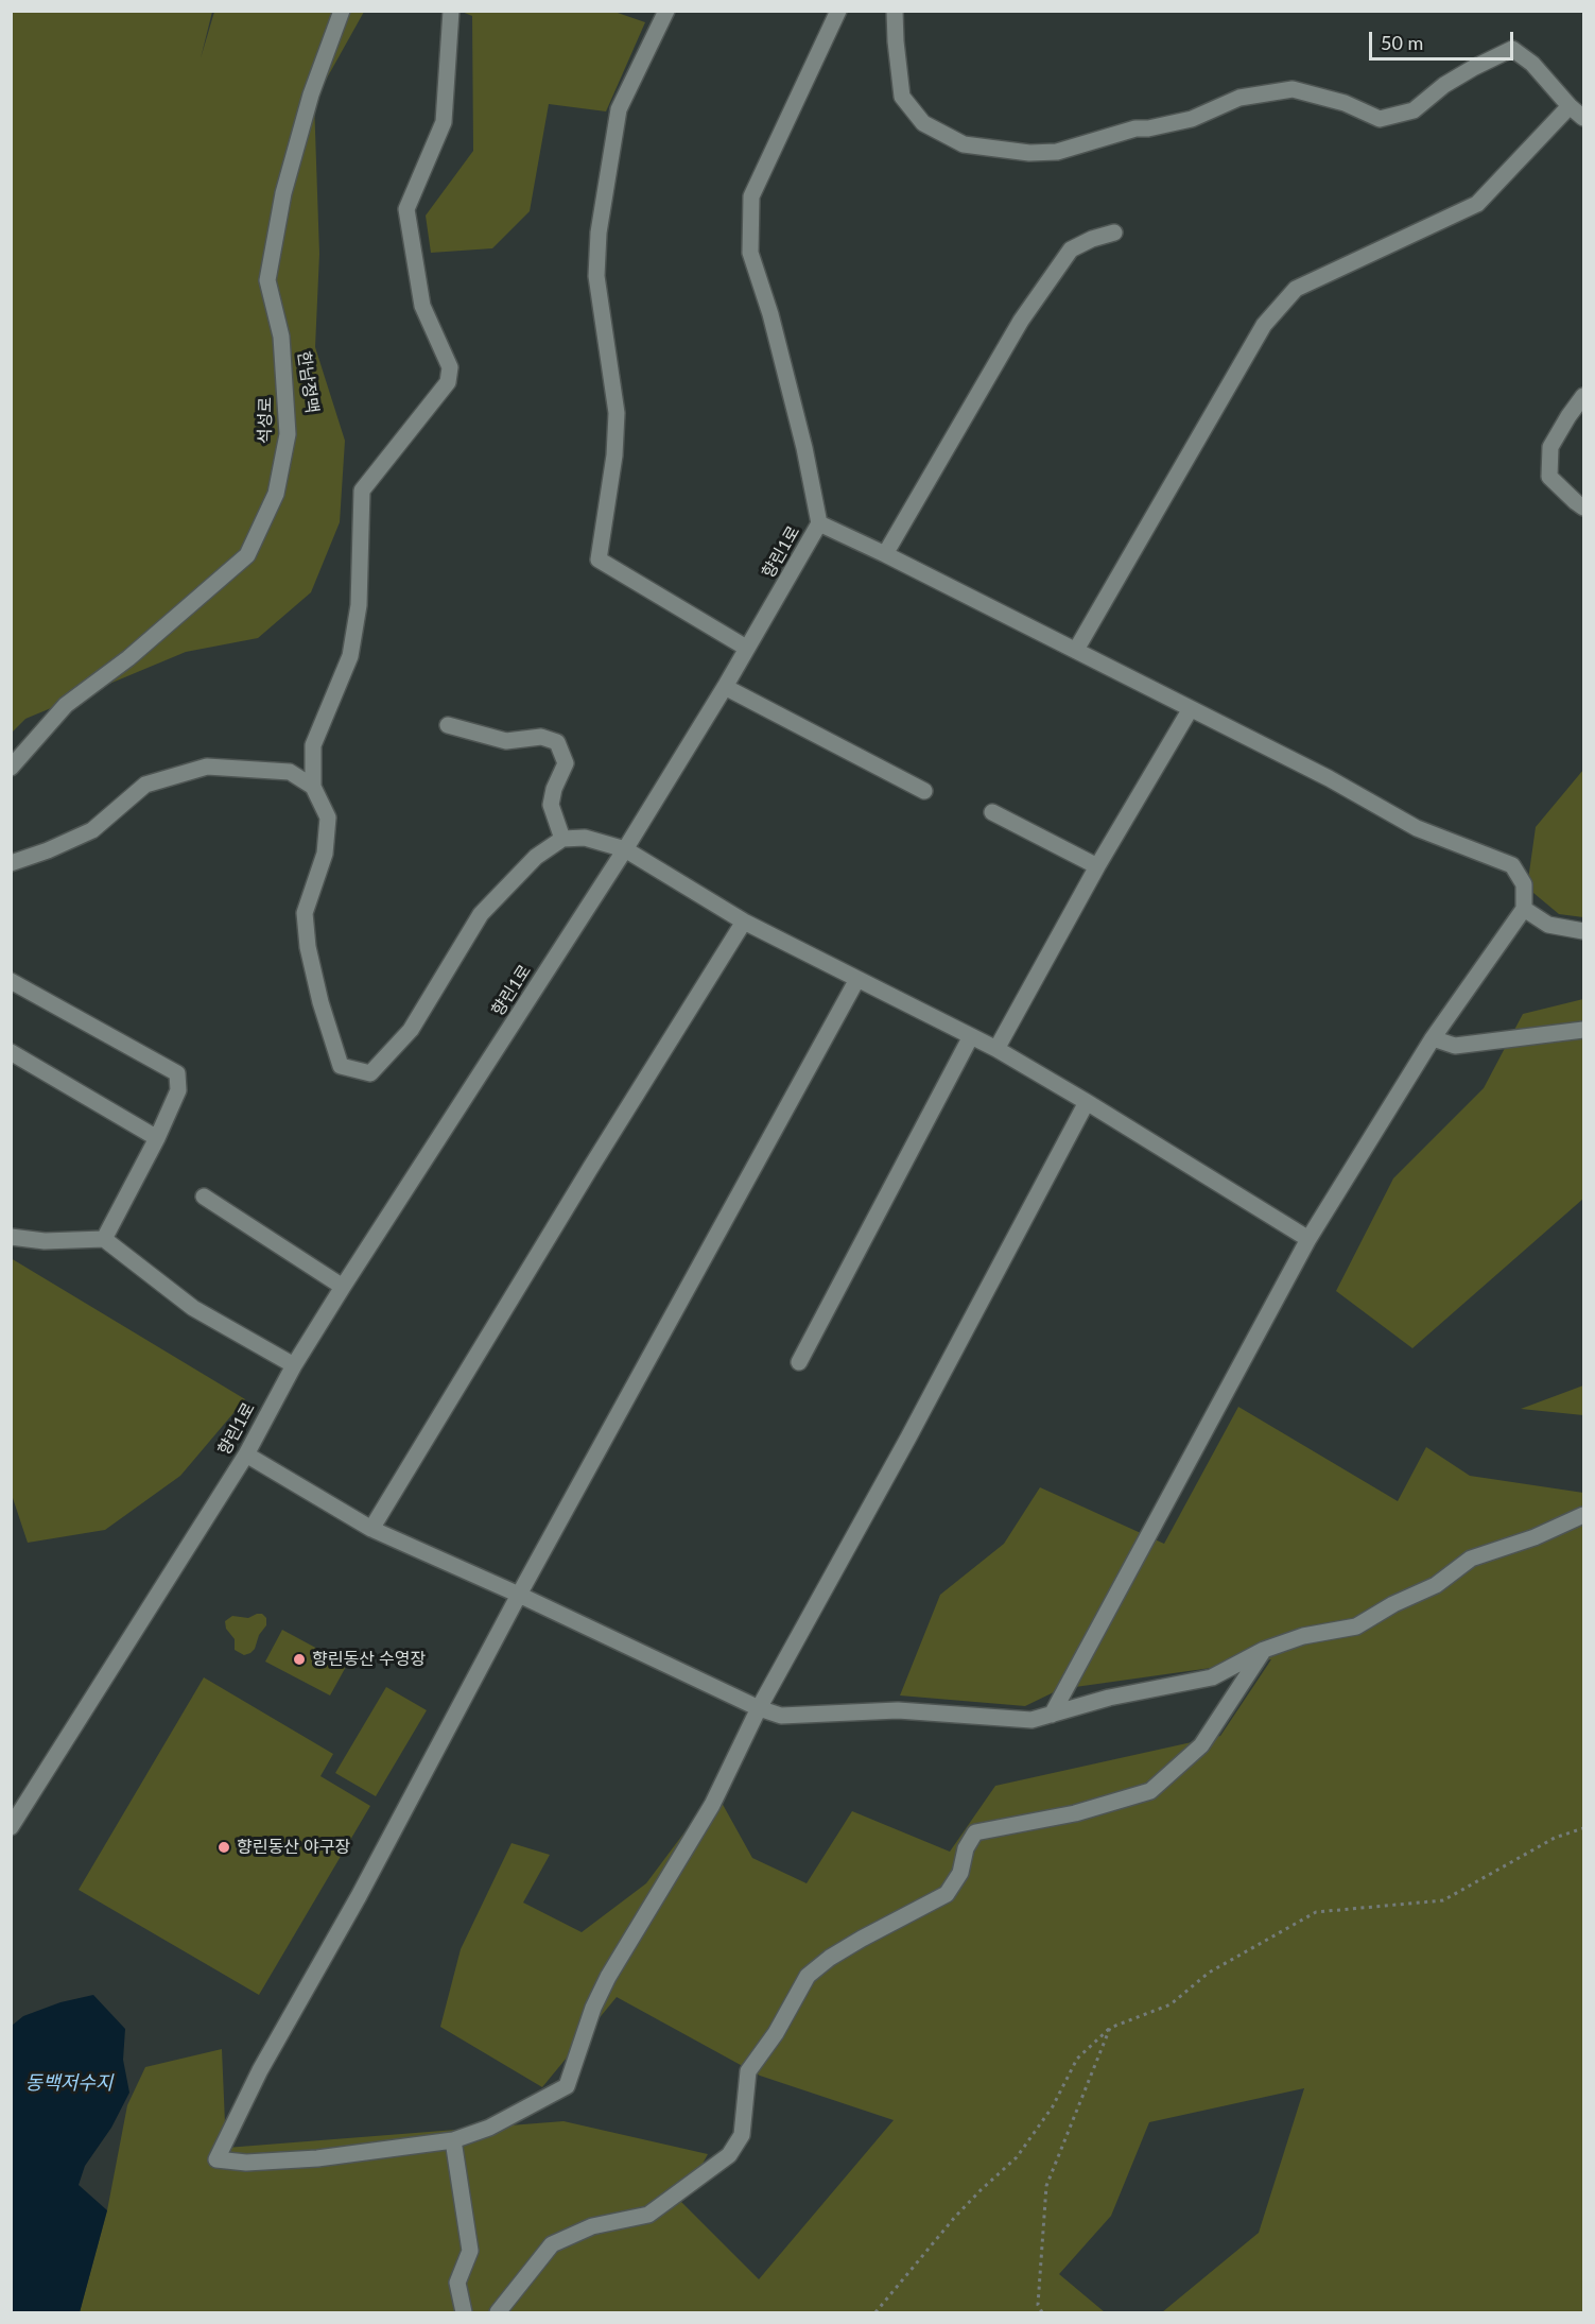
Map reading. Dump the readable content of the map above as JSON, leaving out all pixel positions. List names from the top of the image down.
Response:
{
  "streets": {
    "street": ["석성로", "향린1로"]
  },
  "water": ["동백저수지"],
  "places": ["향린동산 수영장", "향린동산 야구장"],
  "scale_bar": "50 m"
}
